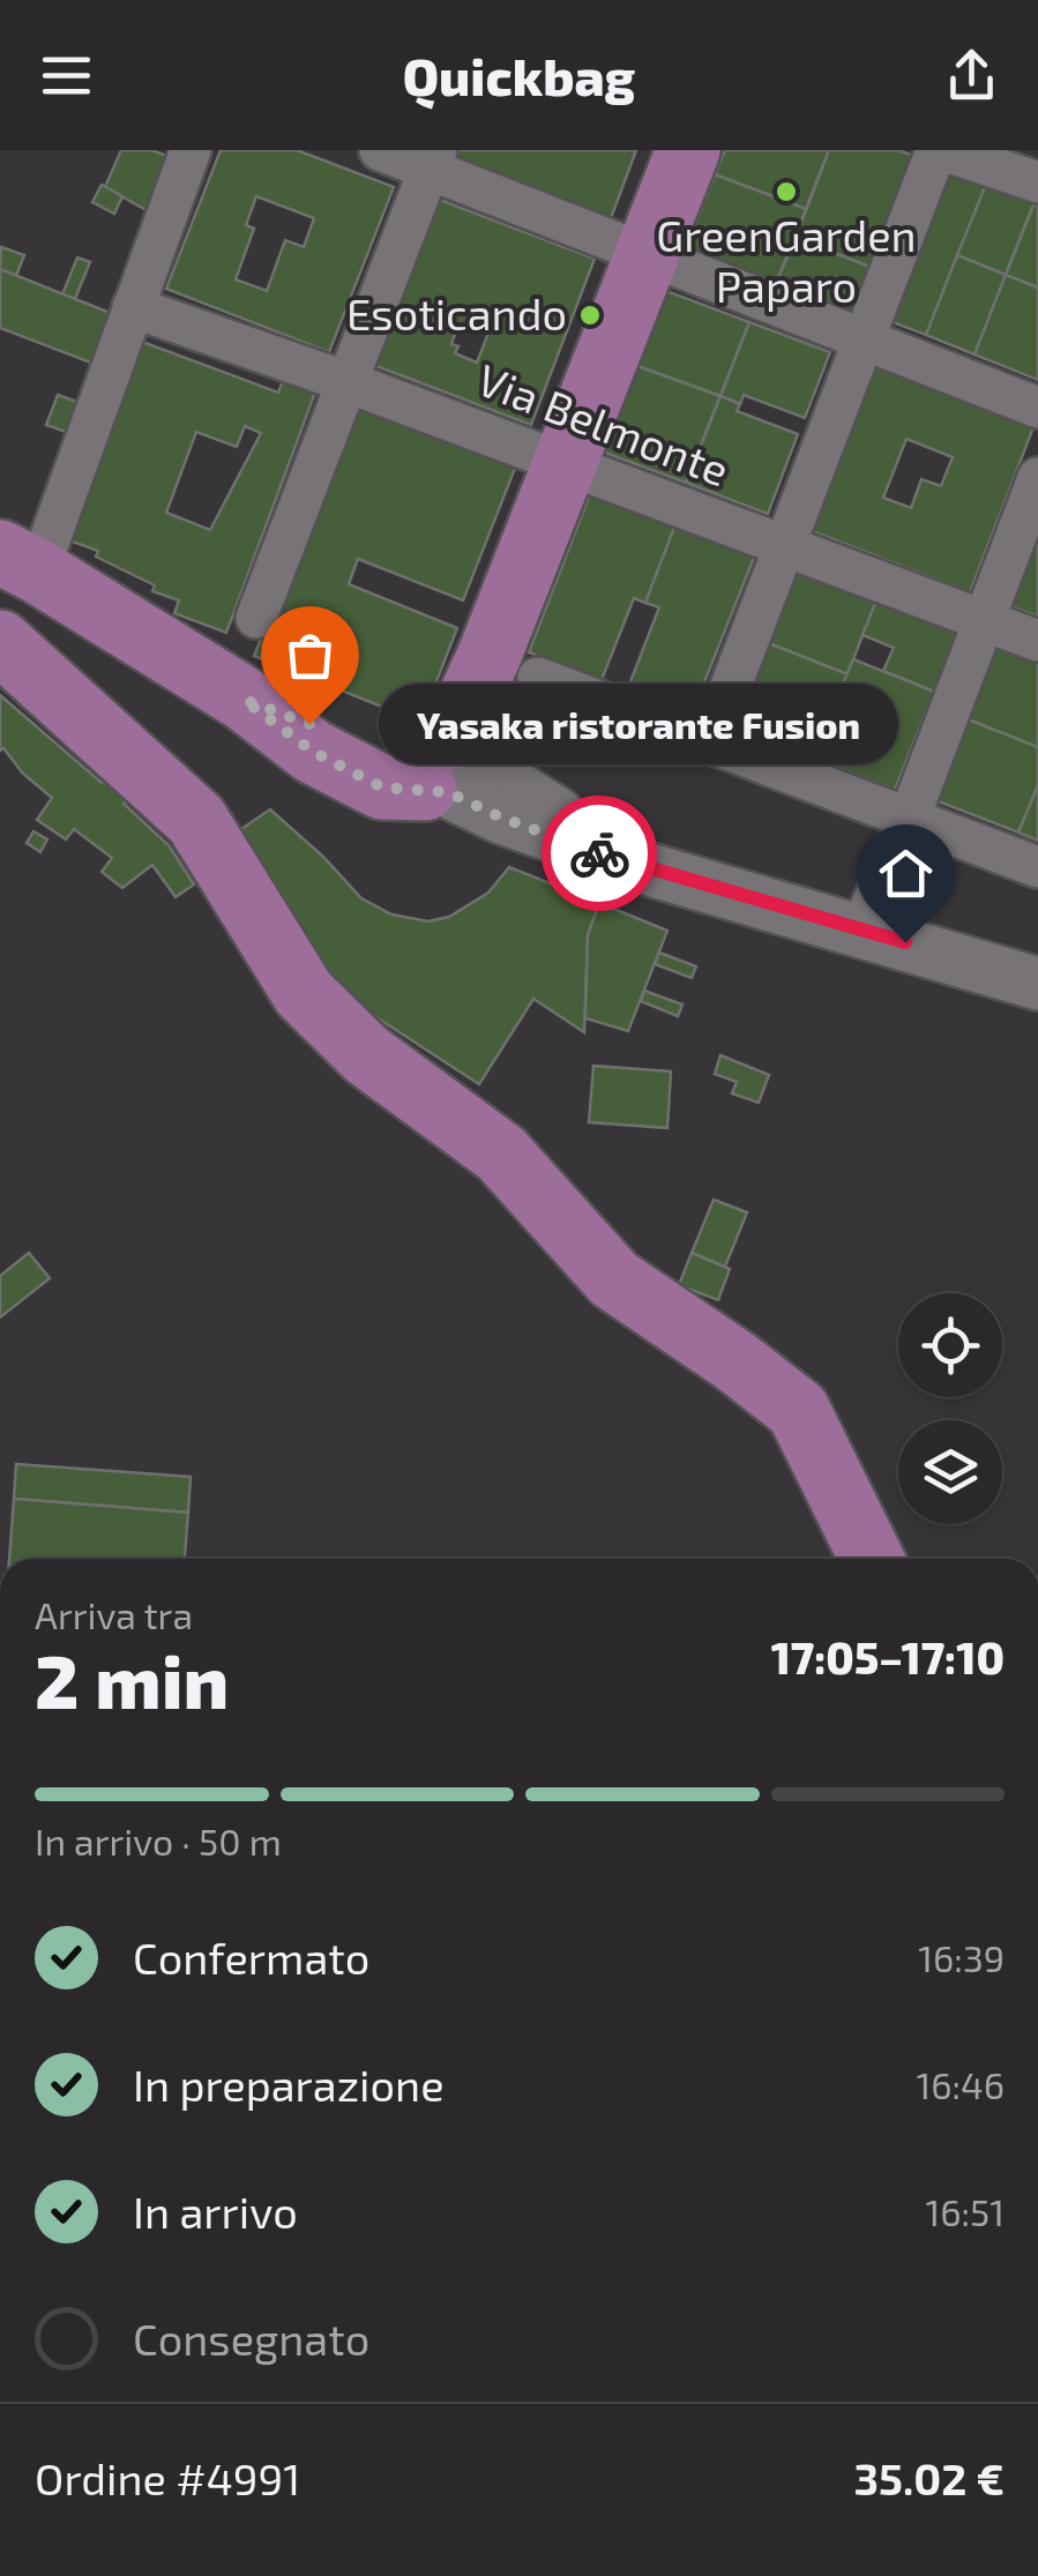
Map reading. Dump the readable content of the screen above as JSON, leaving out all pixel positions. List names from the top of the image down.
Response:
{
  "streets": {
    "street": ["Via Belmonte"]
  },
  "places": ["GreenGarden Paparo", "Esoticando", "Yasaka ristorante Fusion"],
  "page": {
    "header": "Quickbag",
    "bubble": "Yasaka ristorante Fusion",
    "heading": ["2 min", "Arriva tra", "17:05–17:10"],
    "panel": ["Ordine #4991", "35.02 €"],
    "bar": "In arrivo · 50 m",
    "list": [
      ["Confermato", "16:39"],
      ["In preparazione", "16:46"],
      ["In arrivo", "16:51"],
      "Consegnato"
    ]
  }
}
